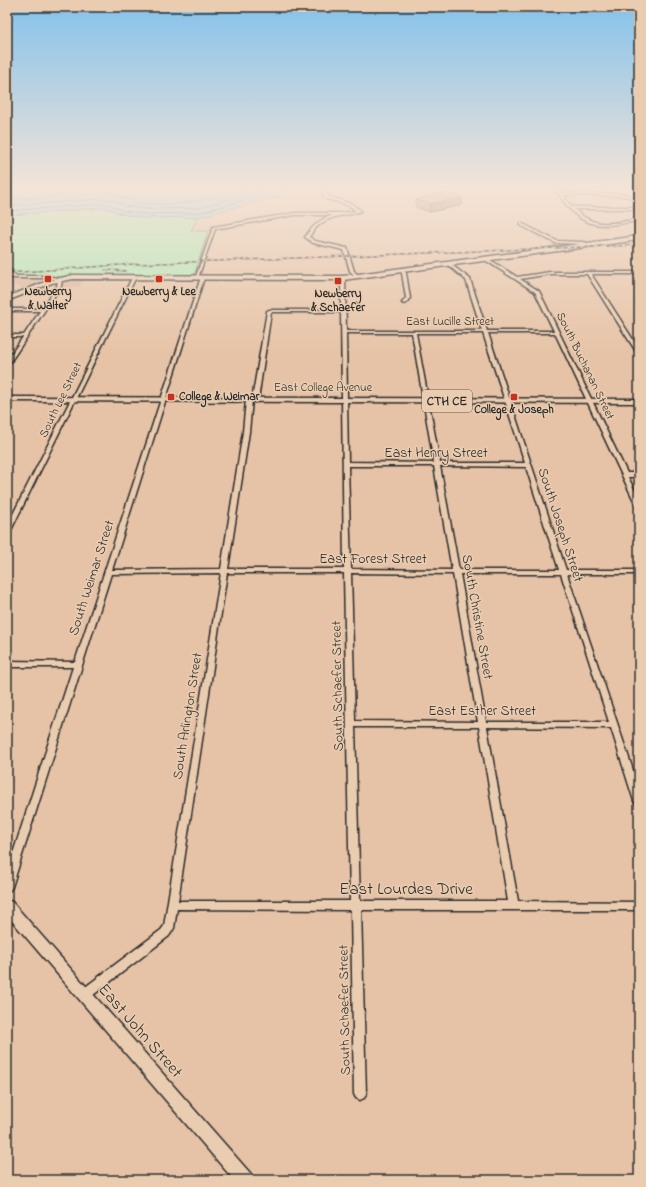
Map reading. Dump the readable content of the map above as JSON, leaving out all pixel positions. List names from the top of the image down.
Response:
{
  "streets": {
    "main road": ["East College Avenue", "CTH CE"],
    "street": [
      "East Lucille Street",
      "South Buchanan Street",
      "South Lee Street",
      "East Henry Street",
      "South Joseph Street",
      "East Forest Street",
      "South Weimar Street",
      "South Christine Street",
      "South Schaefer Street",
      "East Esther Street",
      "South Arlington Street",
      "East Lourdes Drive",
      "East John Street"
    ]
  },
  "crossings": [
    ["East Lucille Street", "South Buchanan Street"],
    ["East Lucille Street", "South Joseph Street"],
    ["East Lucille Street", "South Christine Street"],
    ["East Lucille Street", "South Schaefer Street"],
    ["South Buchanan Street", "East College Avenue"],
    ["East College Avenue", "South Lee Street"],
    ["East College Avenue", "South Joseph Street"],
    ["East College Avenue", "South Weimar Street"],
    ["East College Avenue", "South Christine Street"],
    ["East College Avenue", "South Schaefer Street"],
    ["East College Avenue", "South Arlington Street"],
    ["East Henry Street", "South Joseph Street"],
    ["East Henry Street", "South Christine Street"],
    ["East Henry Street", "South Schaefer Street"],
    ["South Joseph Street", "East Forest Street"],
    ["South Joseph Street", "East Esther Street"],
    ["East Forest Street", "South Weimar Street"],
    ["East Forest Street", "South Christine Street"],
    ["East Forest Street", "South Schaefer Street"],
    ["East Forest Street", "South Arlington Street"],
    ["South Christine Street", "East Esther Street"],
    ["South Christine Street", "East Lourdes Drive"],
    ["South Schaefer Street", "East Esther Street"],
    ["South Schaefer Street", "South Arlington Street"],
    ["South Schaefer Street", "East Lourdes Drive"],
    ["South Arlington Street", "East Lourdes Drive"],
    ["South Arlington Street", "East John Street"]
  ],
  "places": {
    "transit": [
      "Newberry & Walter",
      "Newberry & Lee",
      "Newberry & Schaefer",
      "College & Weimar",
      "College & Joseph"
    ]
  }
}
